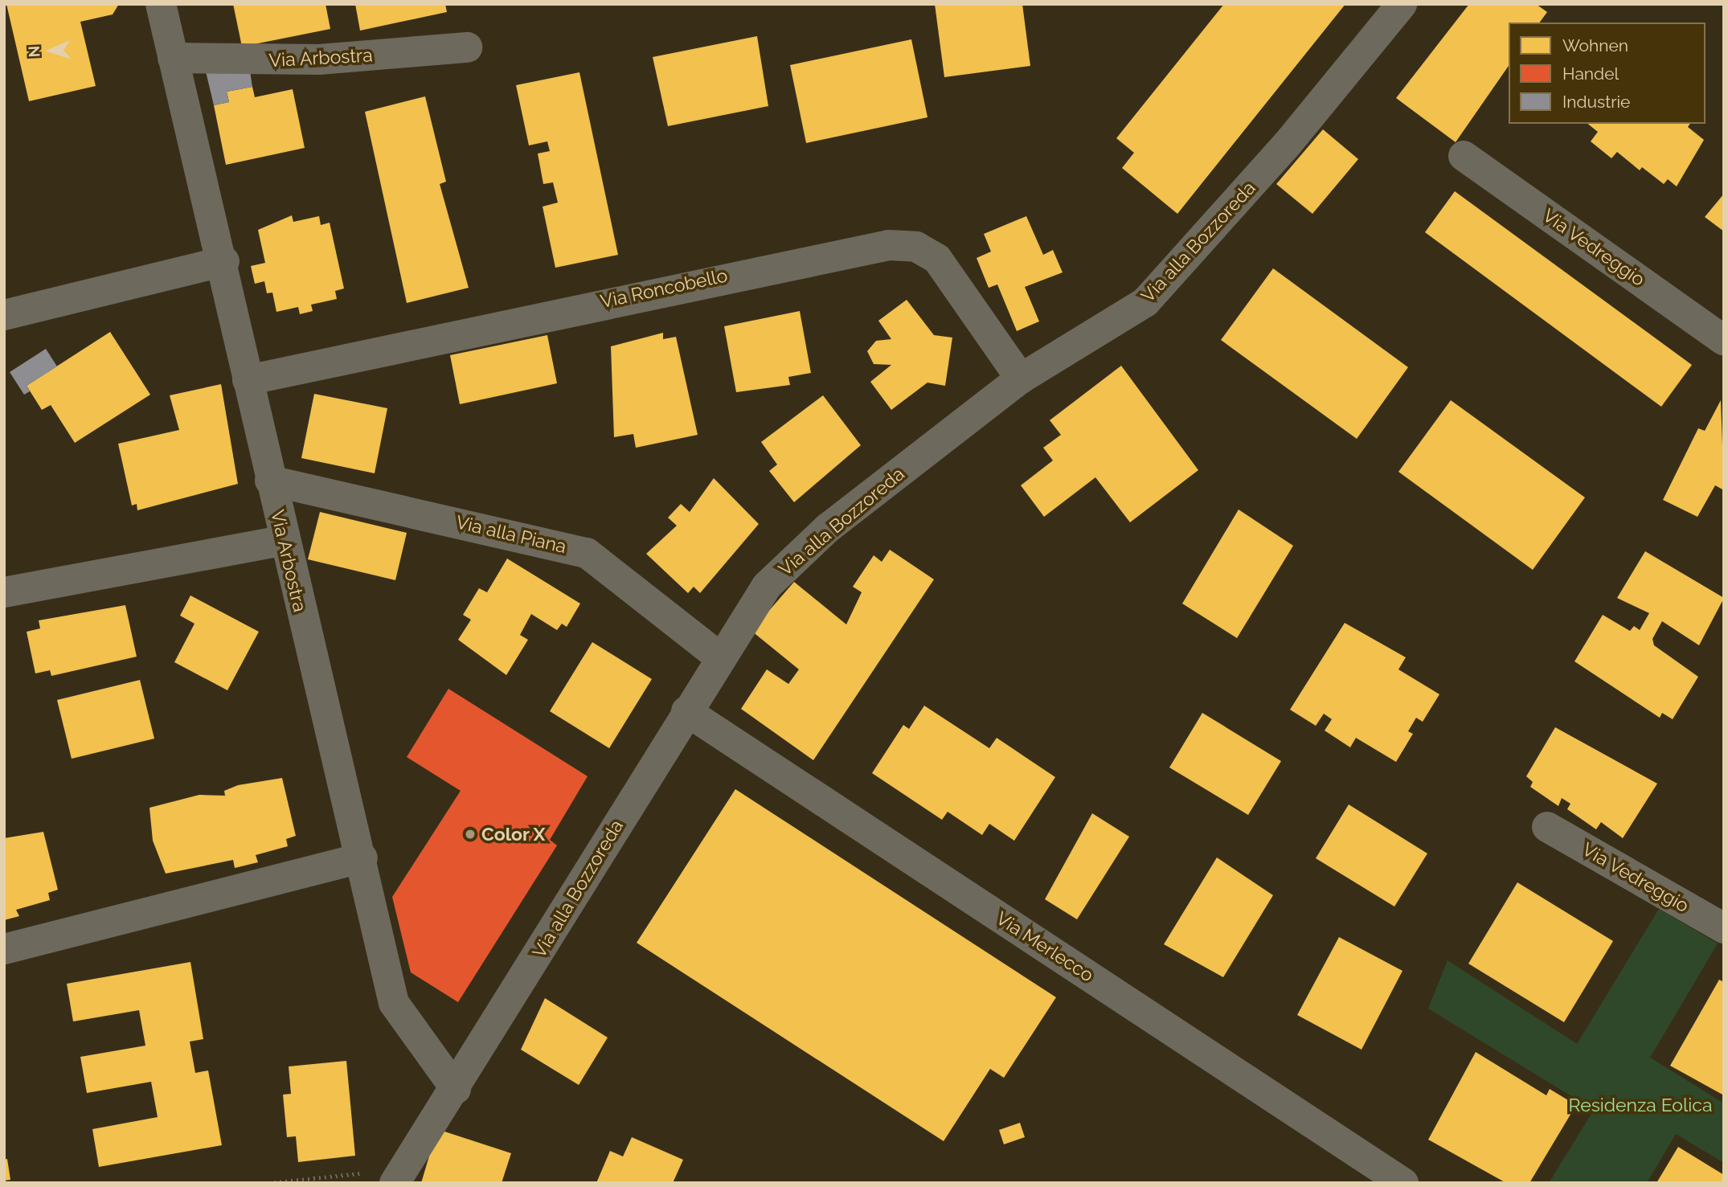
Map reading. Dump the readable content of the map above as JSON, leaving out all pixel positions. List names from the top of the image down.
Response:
{
  "streets": {
    "street": [
      "Via Arbostra",
      "Via alla Bozzoreda",
      "Via Vedreggio",
      "Via Roncobello",
      "Via alla Piana",
      "Via Merlecco"
    ]
  },
  "crossings": [
    ["Via Arbostra", "Via alla Bozzoreda"],
    ["Via Arbostra", "Via Roncobello"],
    ["Via Arbostra", "Via alla Piana"],
    ["Via alla Bozzoreda", "Via Roncobello"],
    ["Via alla Bozzoreda", "Via alla Piana"],
    ["Via alla Bozzoreda", "Via Merlecco"]
  ],
  "parks": ["Residenza Eolica"],
  "places": ["Color X"],
  "legend": ["Wohnen", "Handel", "Industrie"],
  "north": "left"
}
